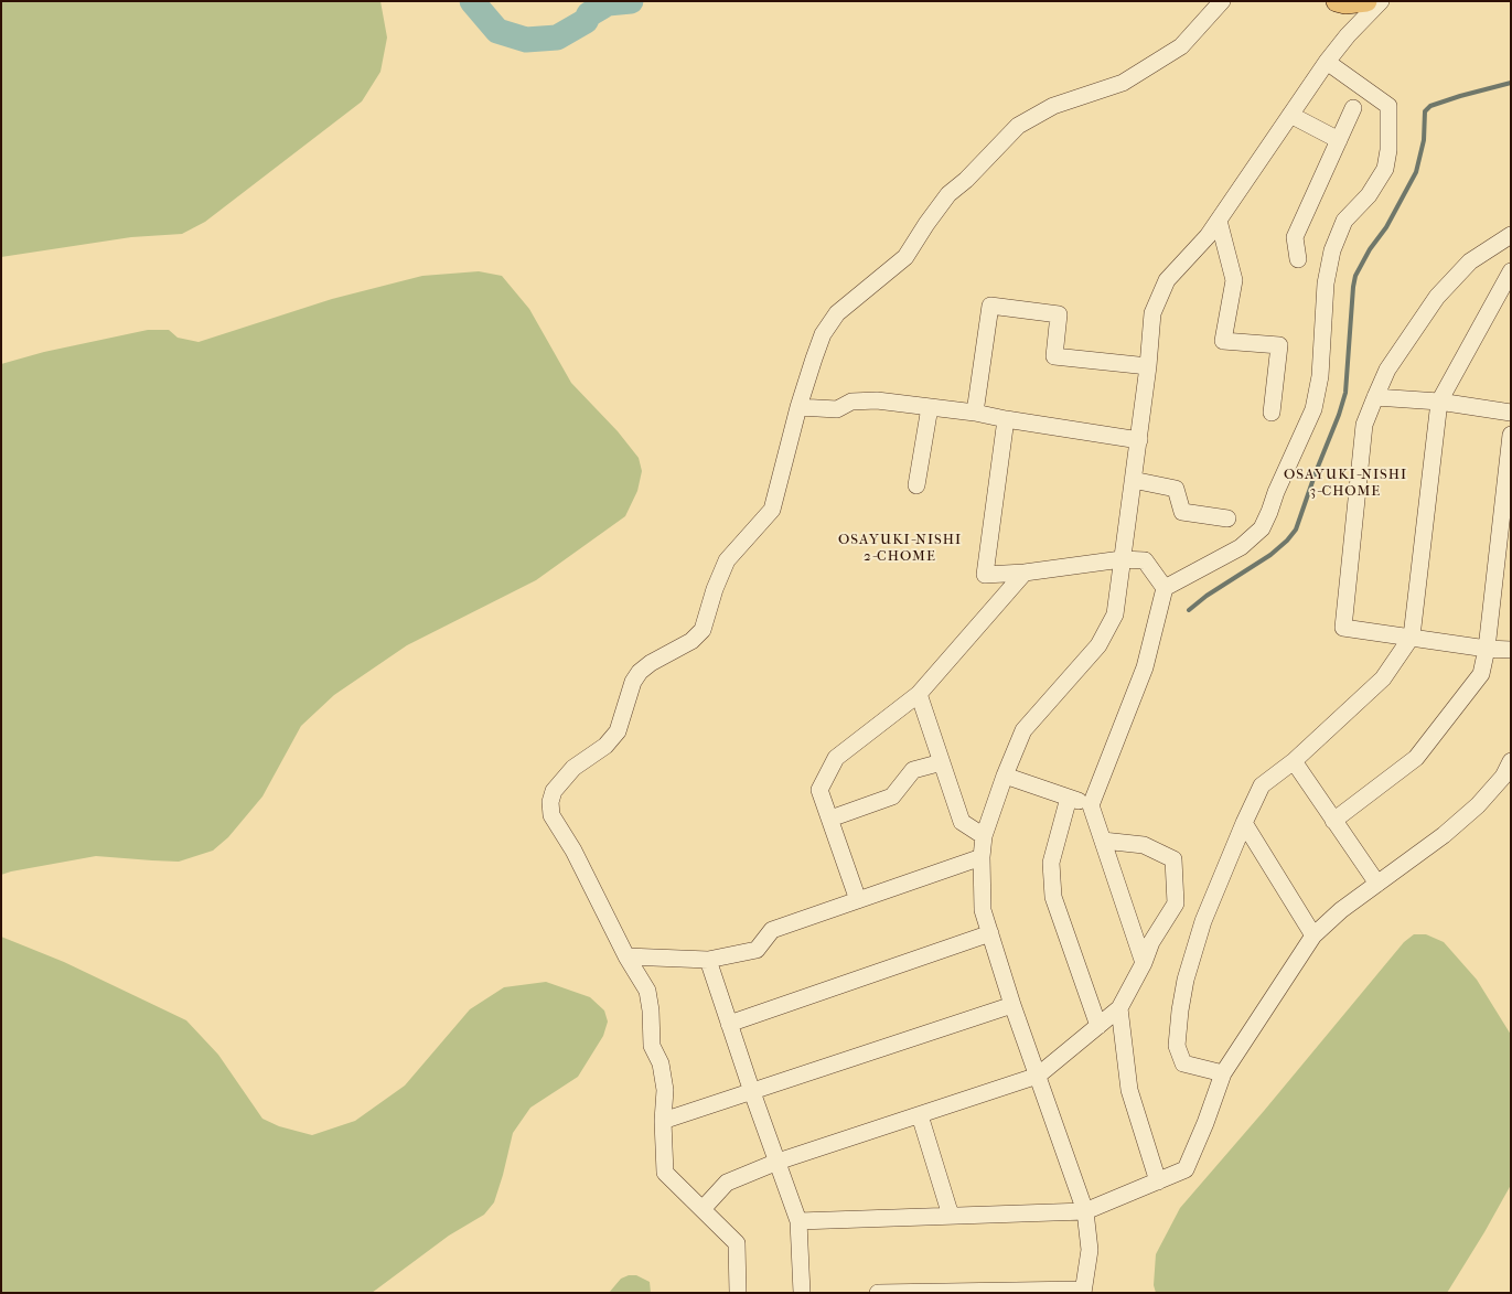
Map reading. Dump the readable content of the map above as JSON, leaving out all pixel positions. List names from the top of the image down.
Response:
{
  "districts": ["OSAYUKI-NISHI 3-CHOME", "OSAYUKI-NISHI 2-CHOME"]
}
